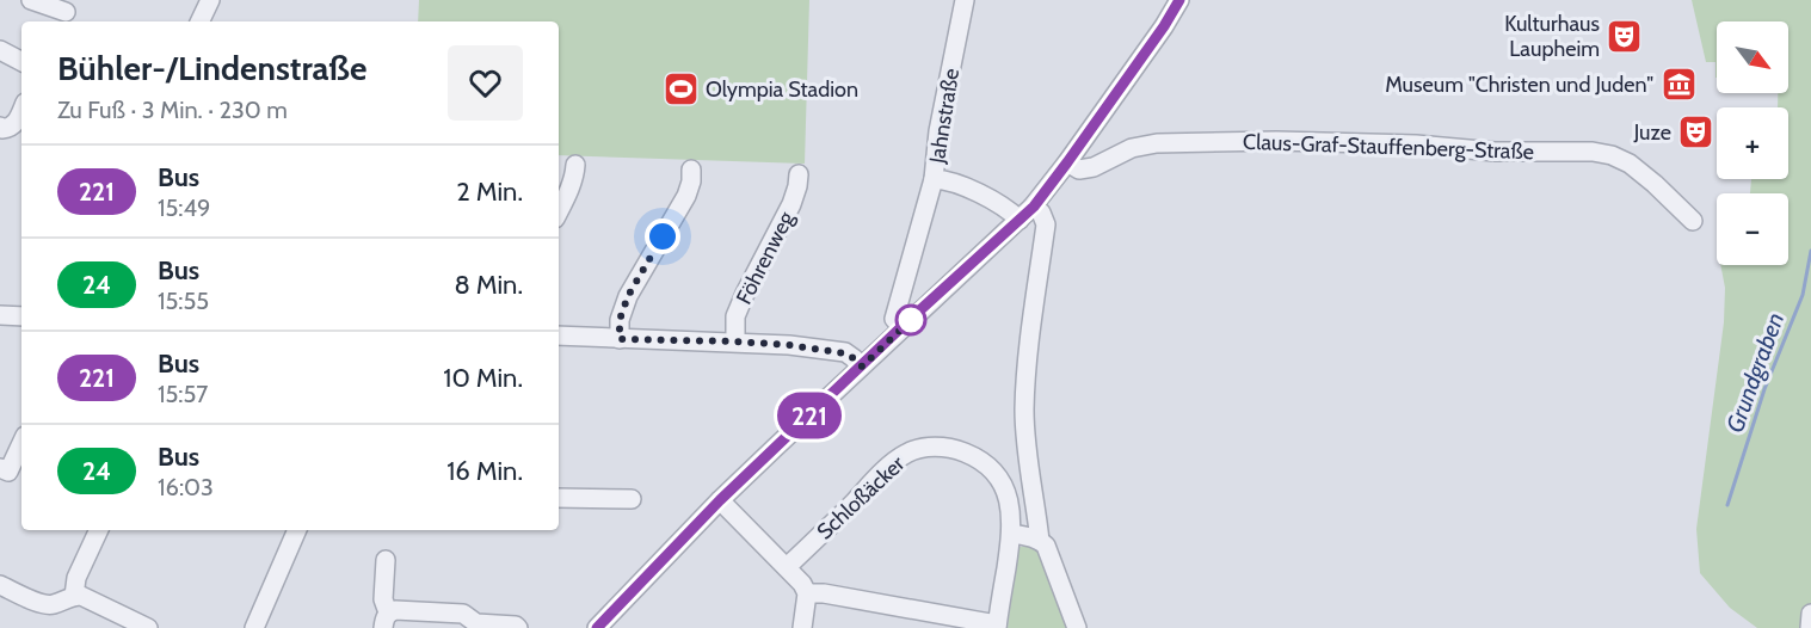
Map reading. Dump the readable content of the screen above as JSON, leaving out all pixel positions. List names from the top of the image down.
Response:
{
  "streets": {
    "street": [
      "Jahnstraße",
      "Claus-Graf-Stauffenberg-Straße",
      "Föhrenweg",
      "Schloßäcker"
    ]
  },
  "water": ["Grundgraben"],
  "places": {
    "theatre": ["Kulturhaus Laupheim", "Juze"],
    "museum": ["Museum \"Christen und Juden\""],
    "sports": ["Olympia Stadion"]
  },
  "lines": ["bus line 221"],
  "north": "bottom right",
  "page": {
    "on_map": "221",
    "map_buttons": ["+", "−"],
    "heading": ["Bühler-/Lindenstraße", "Zu Fuß · 3 Min. · 230 m"],
    "list": [
      {
        "mark": "221",
        "name": "Bus",
        "note": "15:49",
        "value": "2 Min."
      },
      {
        "mark": "24",
        "name": "Bus",
        "note": "15:55",
        "value": "8 Min."
      },
      {
        "mark": "221",
        "name": "Bus",
        "note": "15:57",
        "value": "10 Min."
      },
      {
        "mark": "24",
        "name": "Bus",
        "note": "16:03",
        "value": "16 Min."
      }
    ]
  }
}
